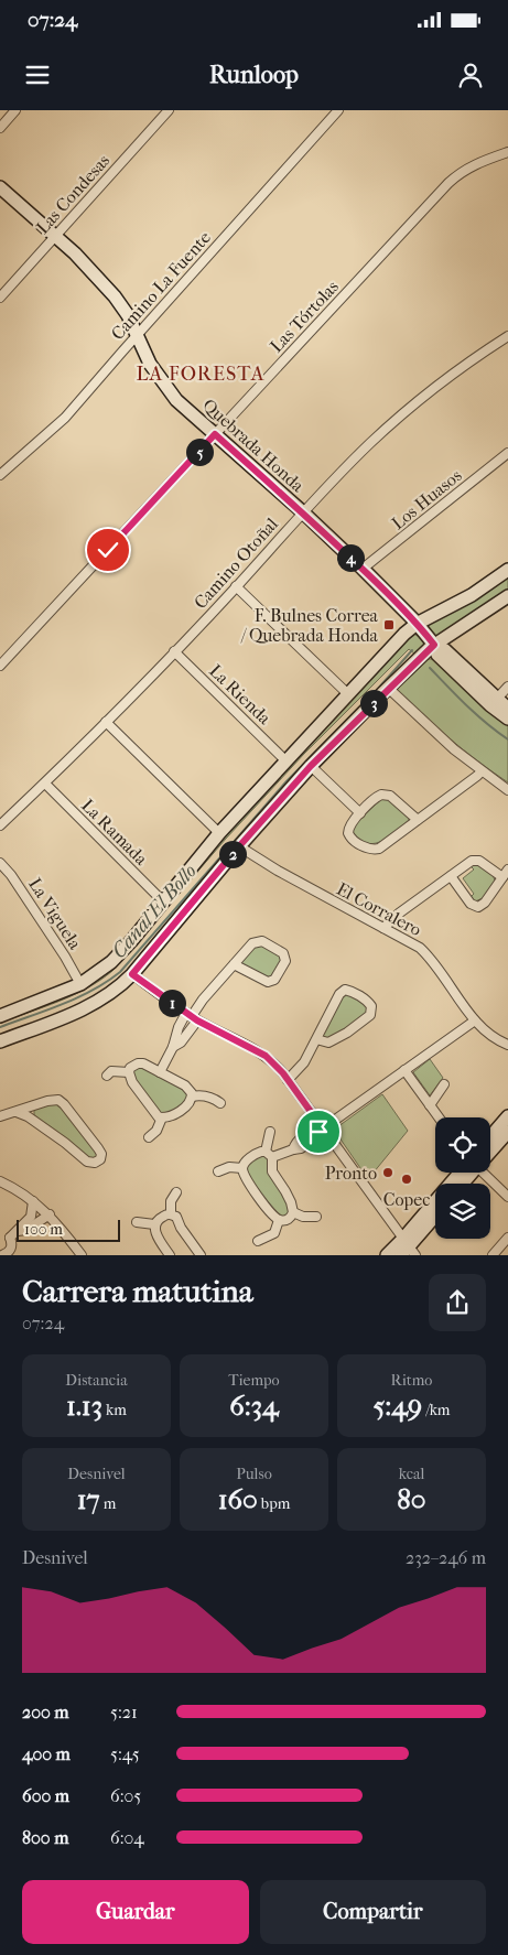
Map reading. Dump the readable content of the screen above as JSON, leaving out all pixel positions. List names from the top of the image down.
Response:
{
  "streets": {
    "street": [
      "Las Condesas",
      "Camino La Fuente",
      "Las Tórtolas",
      "Quebrada Honda",
      "Los Huasos",
      "Camino Otoñal",
      "La Rienda",
      "La Ramada",
      "El Corralero",
      "La Viguela"
    ]
  },
  "crossings": [
    ["Las Condesas", "Quebrada Honda"],
    ["Camino La Fuente", "Quebrada Honda"],
    ["Las Tórtolas", "Quebrada Honda"],
    ["Quebrada Honda", "Los Huasos"],
    ["Quebrada Honda", "Camino Otoñal"],
    ["Camino Otoñal", "La Rienda"],
    ["Camino Otoñal", "La Ramada"]
  ],
  "districts": ["LA FORESTA"],
  "water": ["Canal El Bollo"],
  "places": {
    "transit": ["F. Bulnes Correa / Quebrada Honda"],
    "other": ["Pronto", "Copec"]
  },
  "scale_bar": "100 m",
  "page": {
    "status": "07:24",
    "header": "Runloop",
    "pins": [
      "5",
      "4",
      "3",
      "2",
      "1"
    ],
    "scale": "100 m",
    "heading": ["Carrera matutina", "07:24"],
    "stats": [
      ["Distancia", "1.13 km"],
      ["Tiempo", "6:34"],
      ["Ritmo", "5:49 /km"],
      ["Desnivel", "17 m"],
      ["Pulso", "160 bpm"],
      ["kcal", "80"]
    ],
    "chart": ["Desnivel", "232–246 m"],
    "list": [
      {
        "name": "200 m",
        "note": "5:21"
      },
      {
        "name": "400 m",
        "note": "5:45"
      },
      {
        "name": "600 m",
        "note": "6:05"
      },
      {
        "name": "800 m",
        "note": "6:04"
      }
    ],
    "buttons": ["Guardar", "Compartir"]
  }
}
